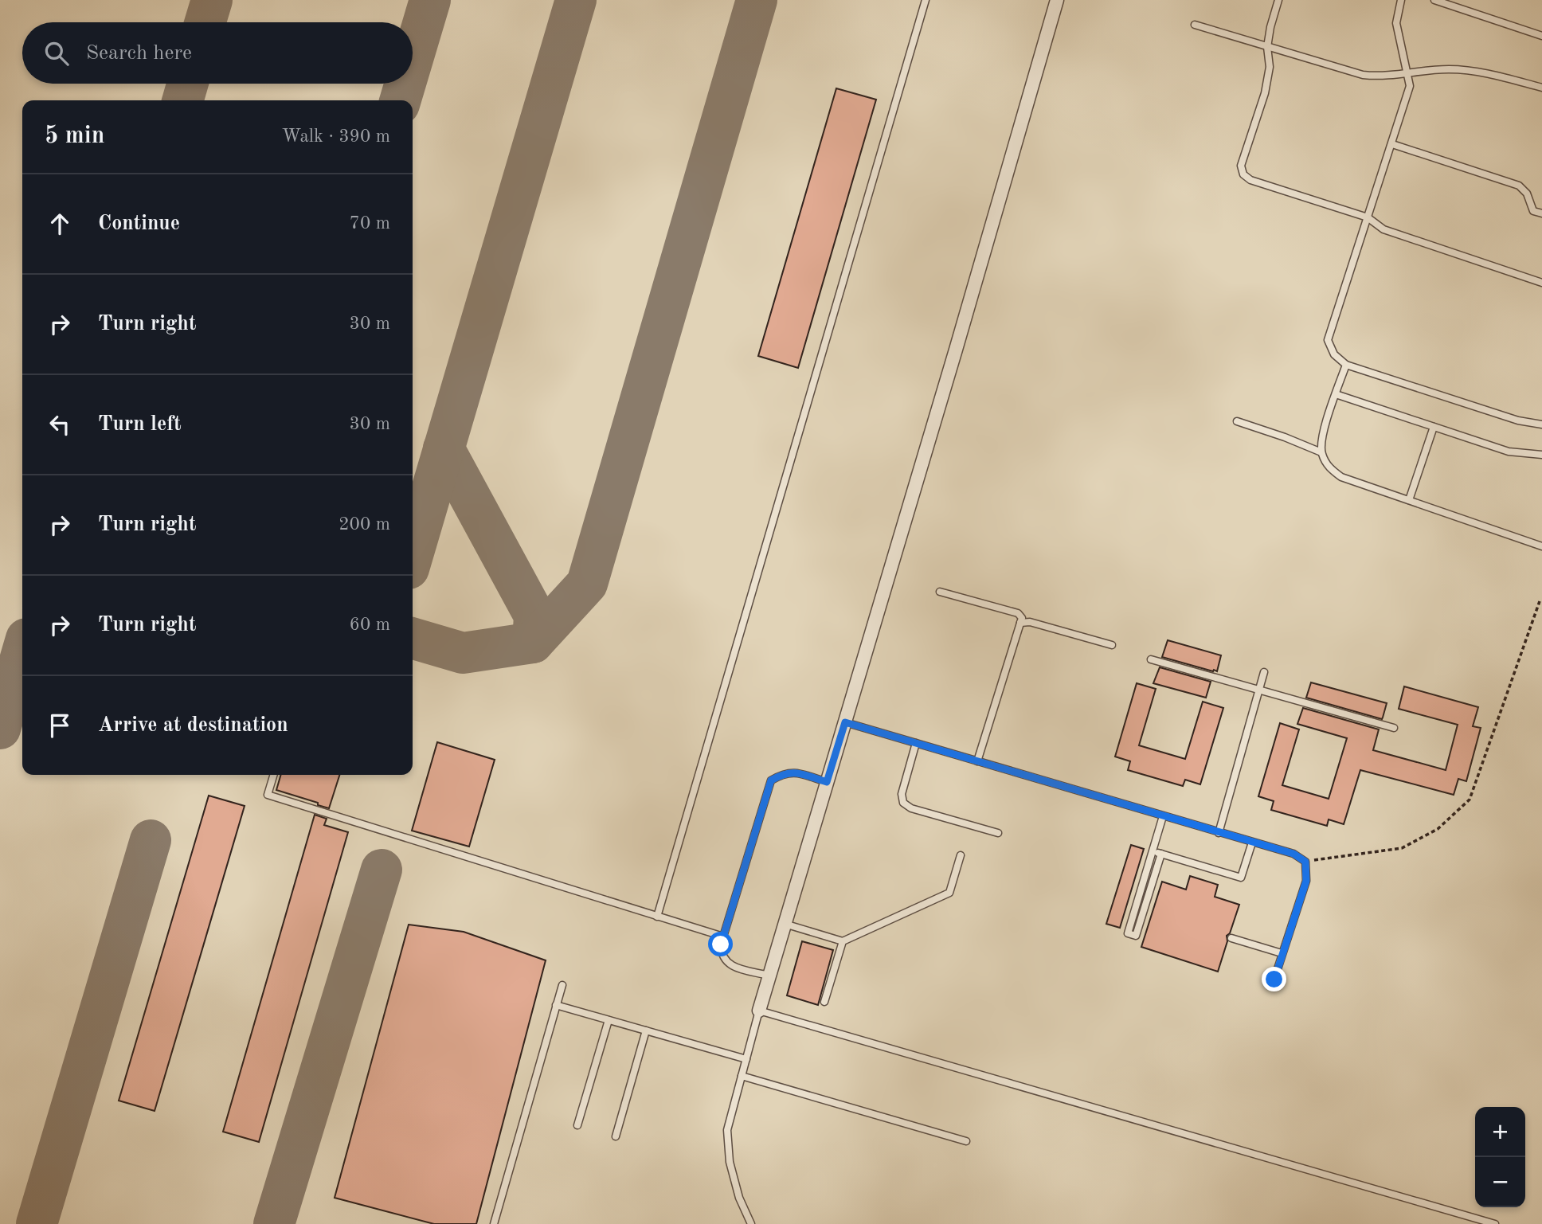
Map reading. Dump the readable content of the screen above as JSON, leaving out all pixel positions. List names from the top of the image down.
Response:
{
  "page": {
    "search": "Search here",
    "heading": ["5 min", "Walk · 390 m"],
    "list": [
      ["Continue", "70 m"],
      ["Turn right", "30 m"],
      ["Turn left", "30 m"],
      ["Turn right", "200 m"],
      ["Turn right", "60 m"],
      "Arrive at destination"
    ],
    "map_buttons": ["+", "−"]
  }
}
